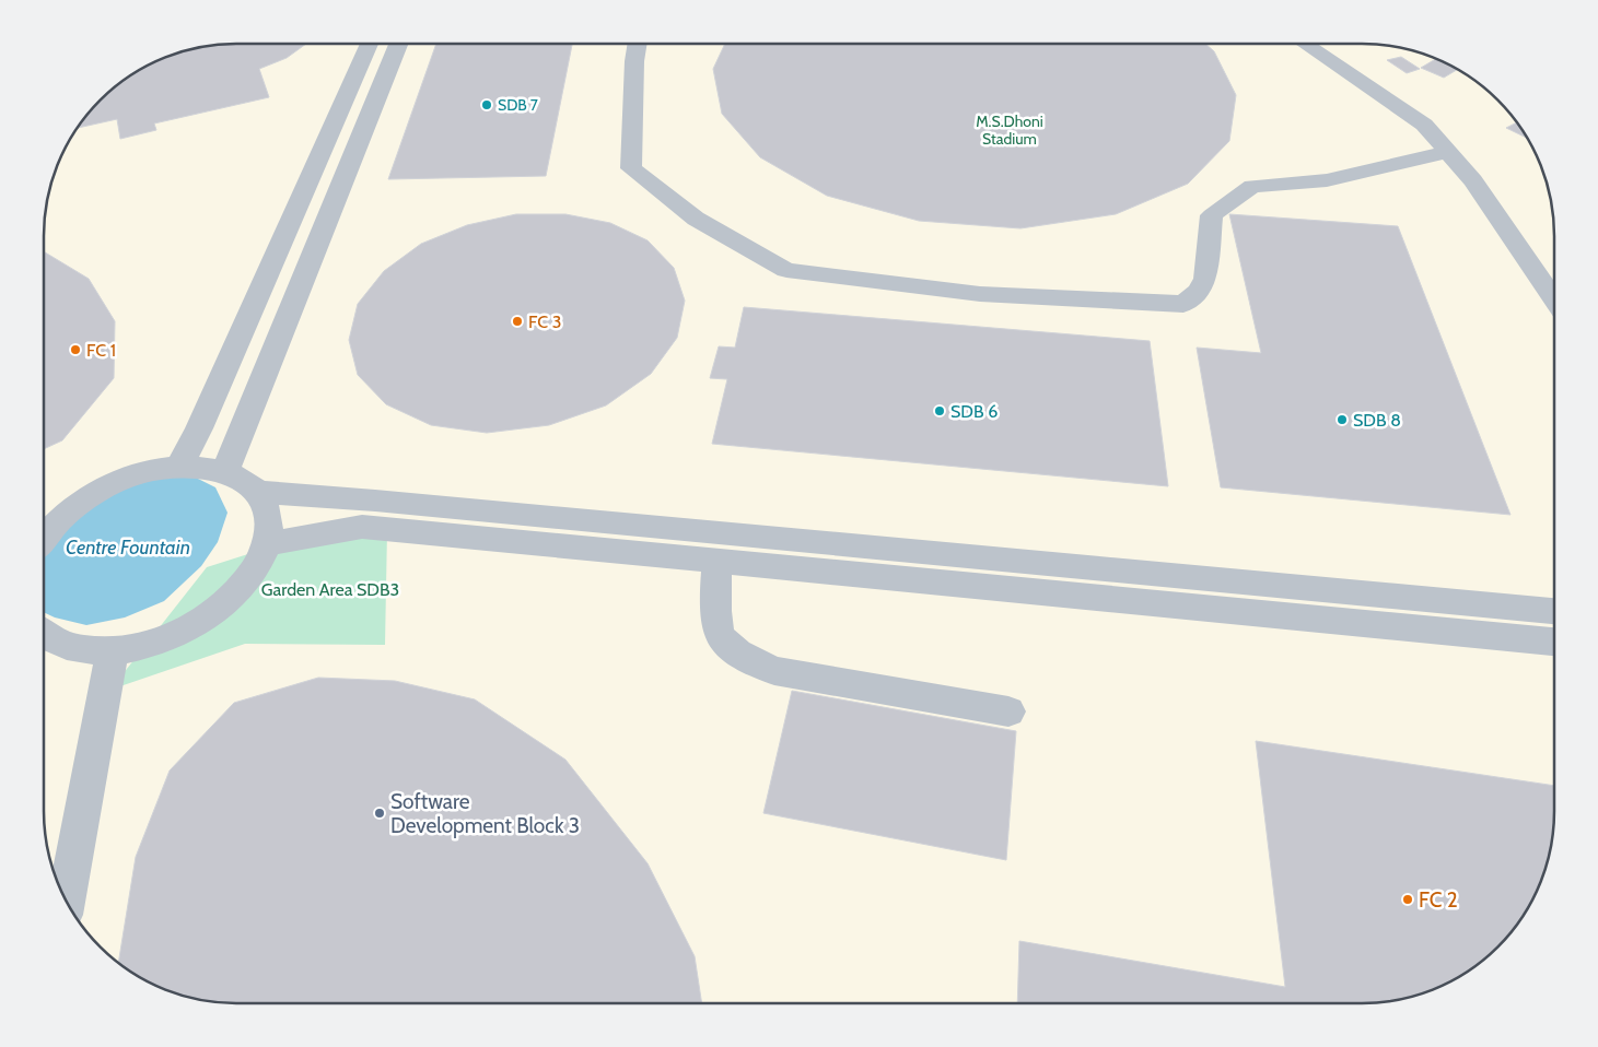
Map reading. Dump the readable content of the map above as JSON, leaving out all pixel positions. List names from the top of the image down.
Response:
{
  "water": ["Centre Fountain"],
  "parks": ["M.S.Dhoni Stadium", "Garden Area SDB3"],
  "places": [
    "SDB 7",
    "FC 3",
    "FC 1",
    "SDB 6",
    "SDB 8",
    "Software Development Block 3",
    "FC 2"
  ]
}
